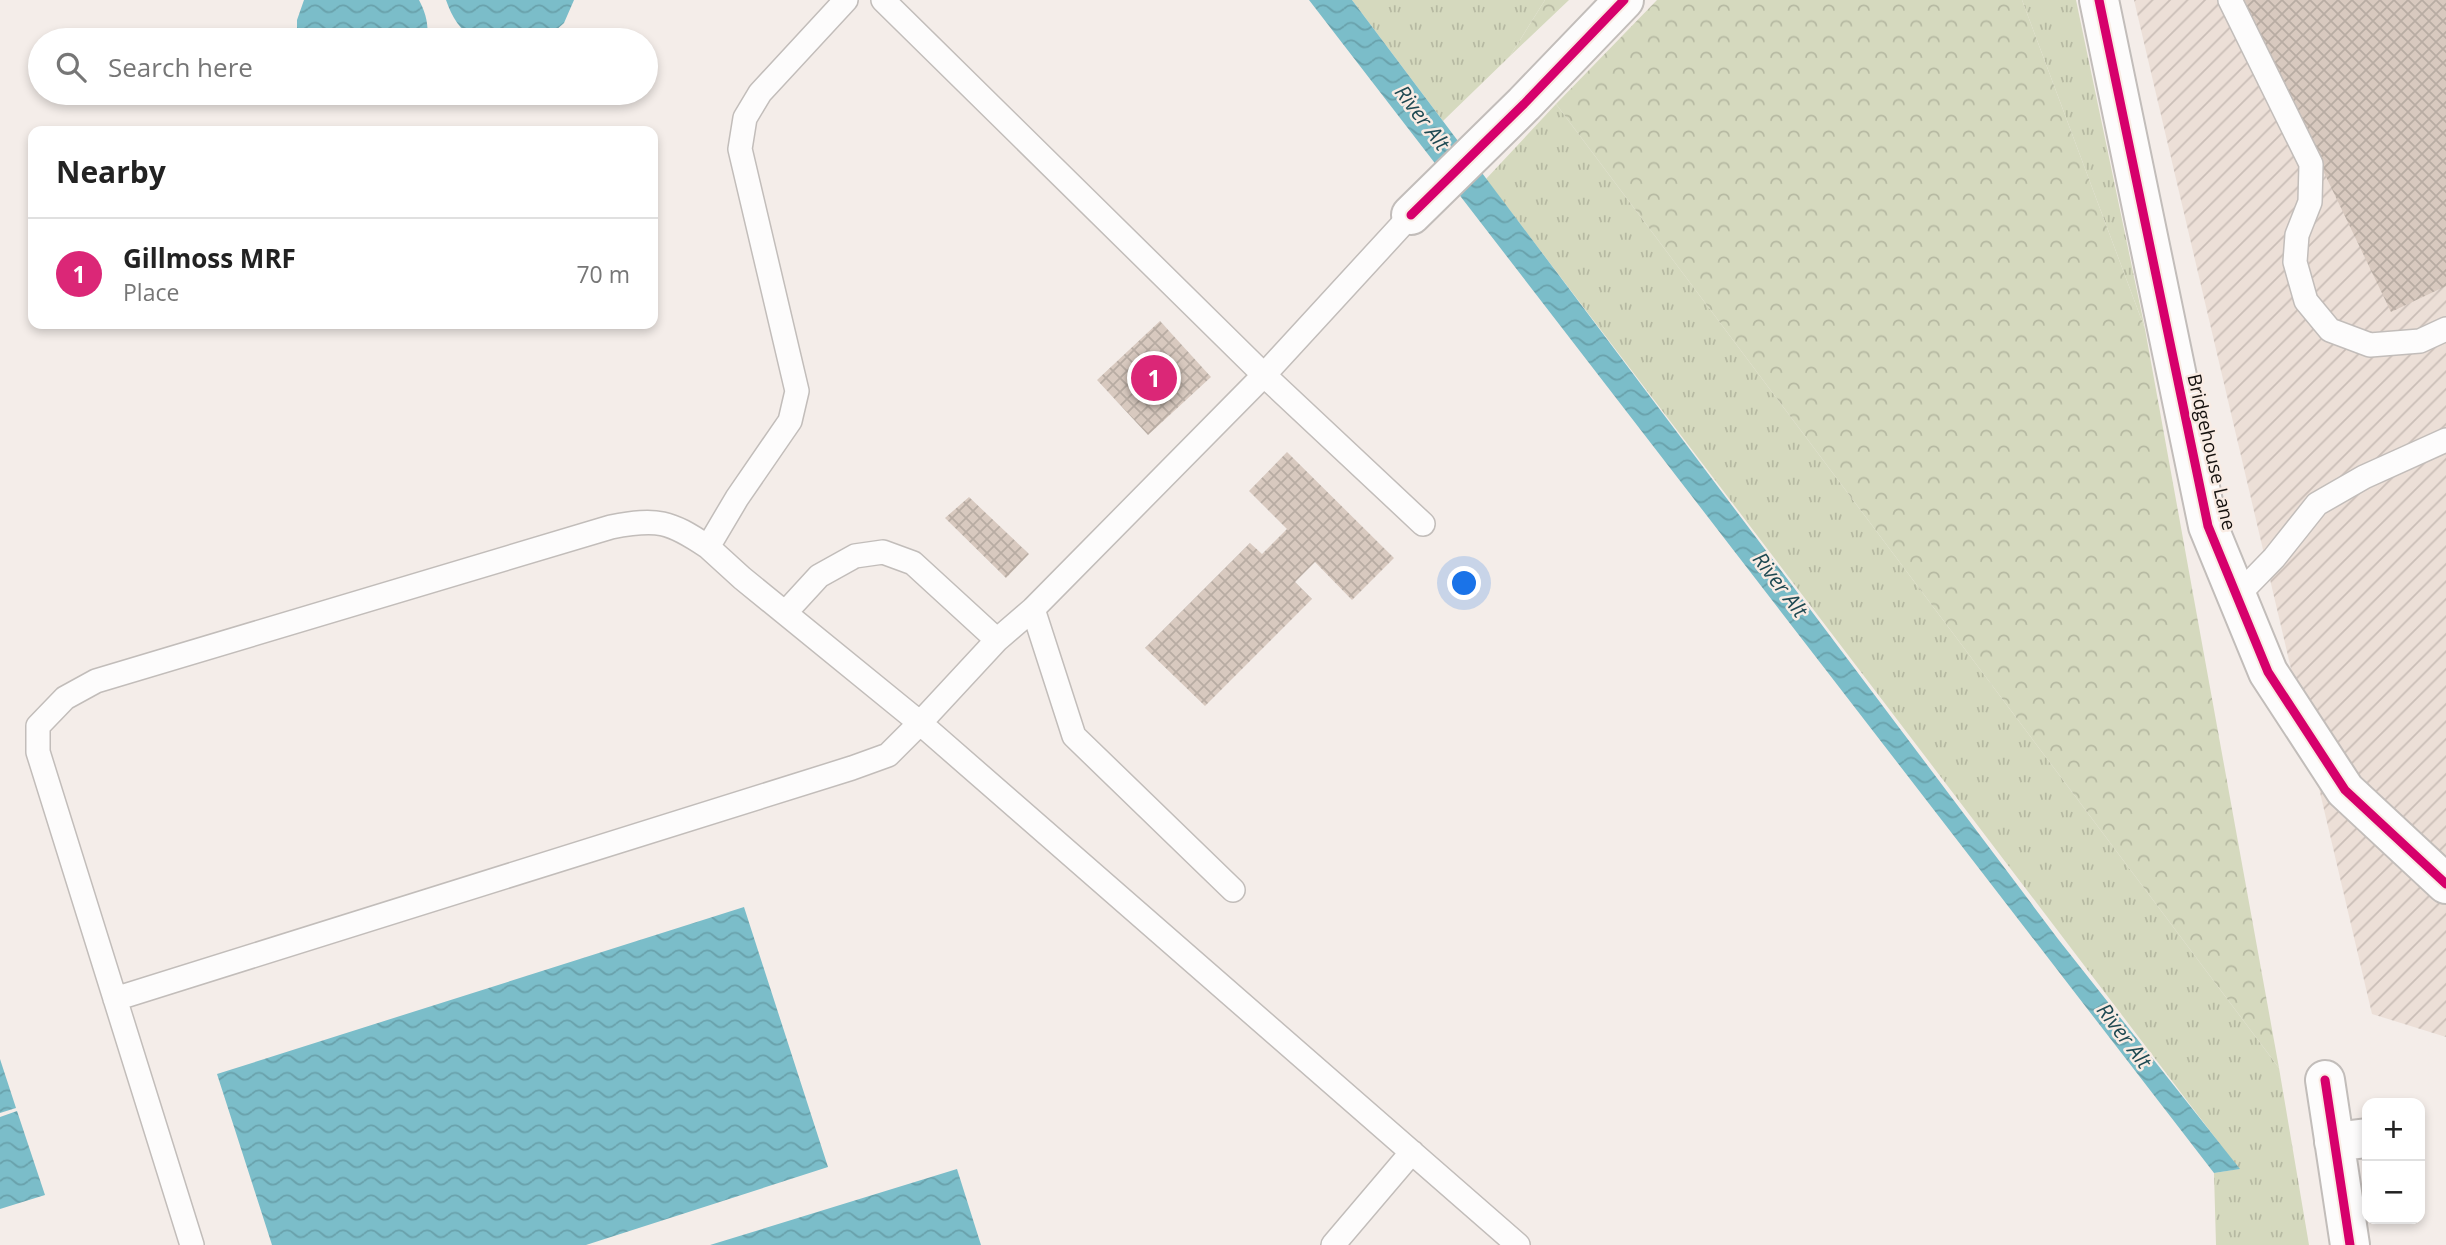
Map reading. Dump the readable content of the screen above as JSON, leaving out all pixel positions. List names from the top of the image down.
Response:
{
  "streets": {
    "street": ["Bridgehouse Lane"]
  },
  "water": ["River Alt"],
  "page": {
    "search": "Search here",
    "heading": "Nearby",
    "list": [
      {
        "mark": "1",
        "name": "Gillmoss MRF",
        "note": "Place",
        "value": "70 m"
      }
    ],
    "pins": "1",
    "map_buttons": ["+", "−"]
  }
}
